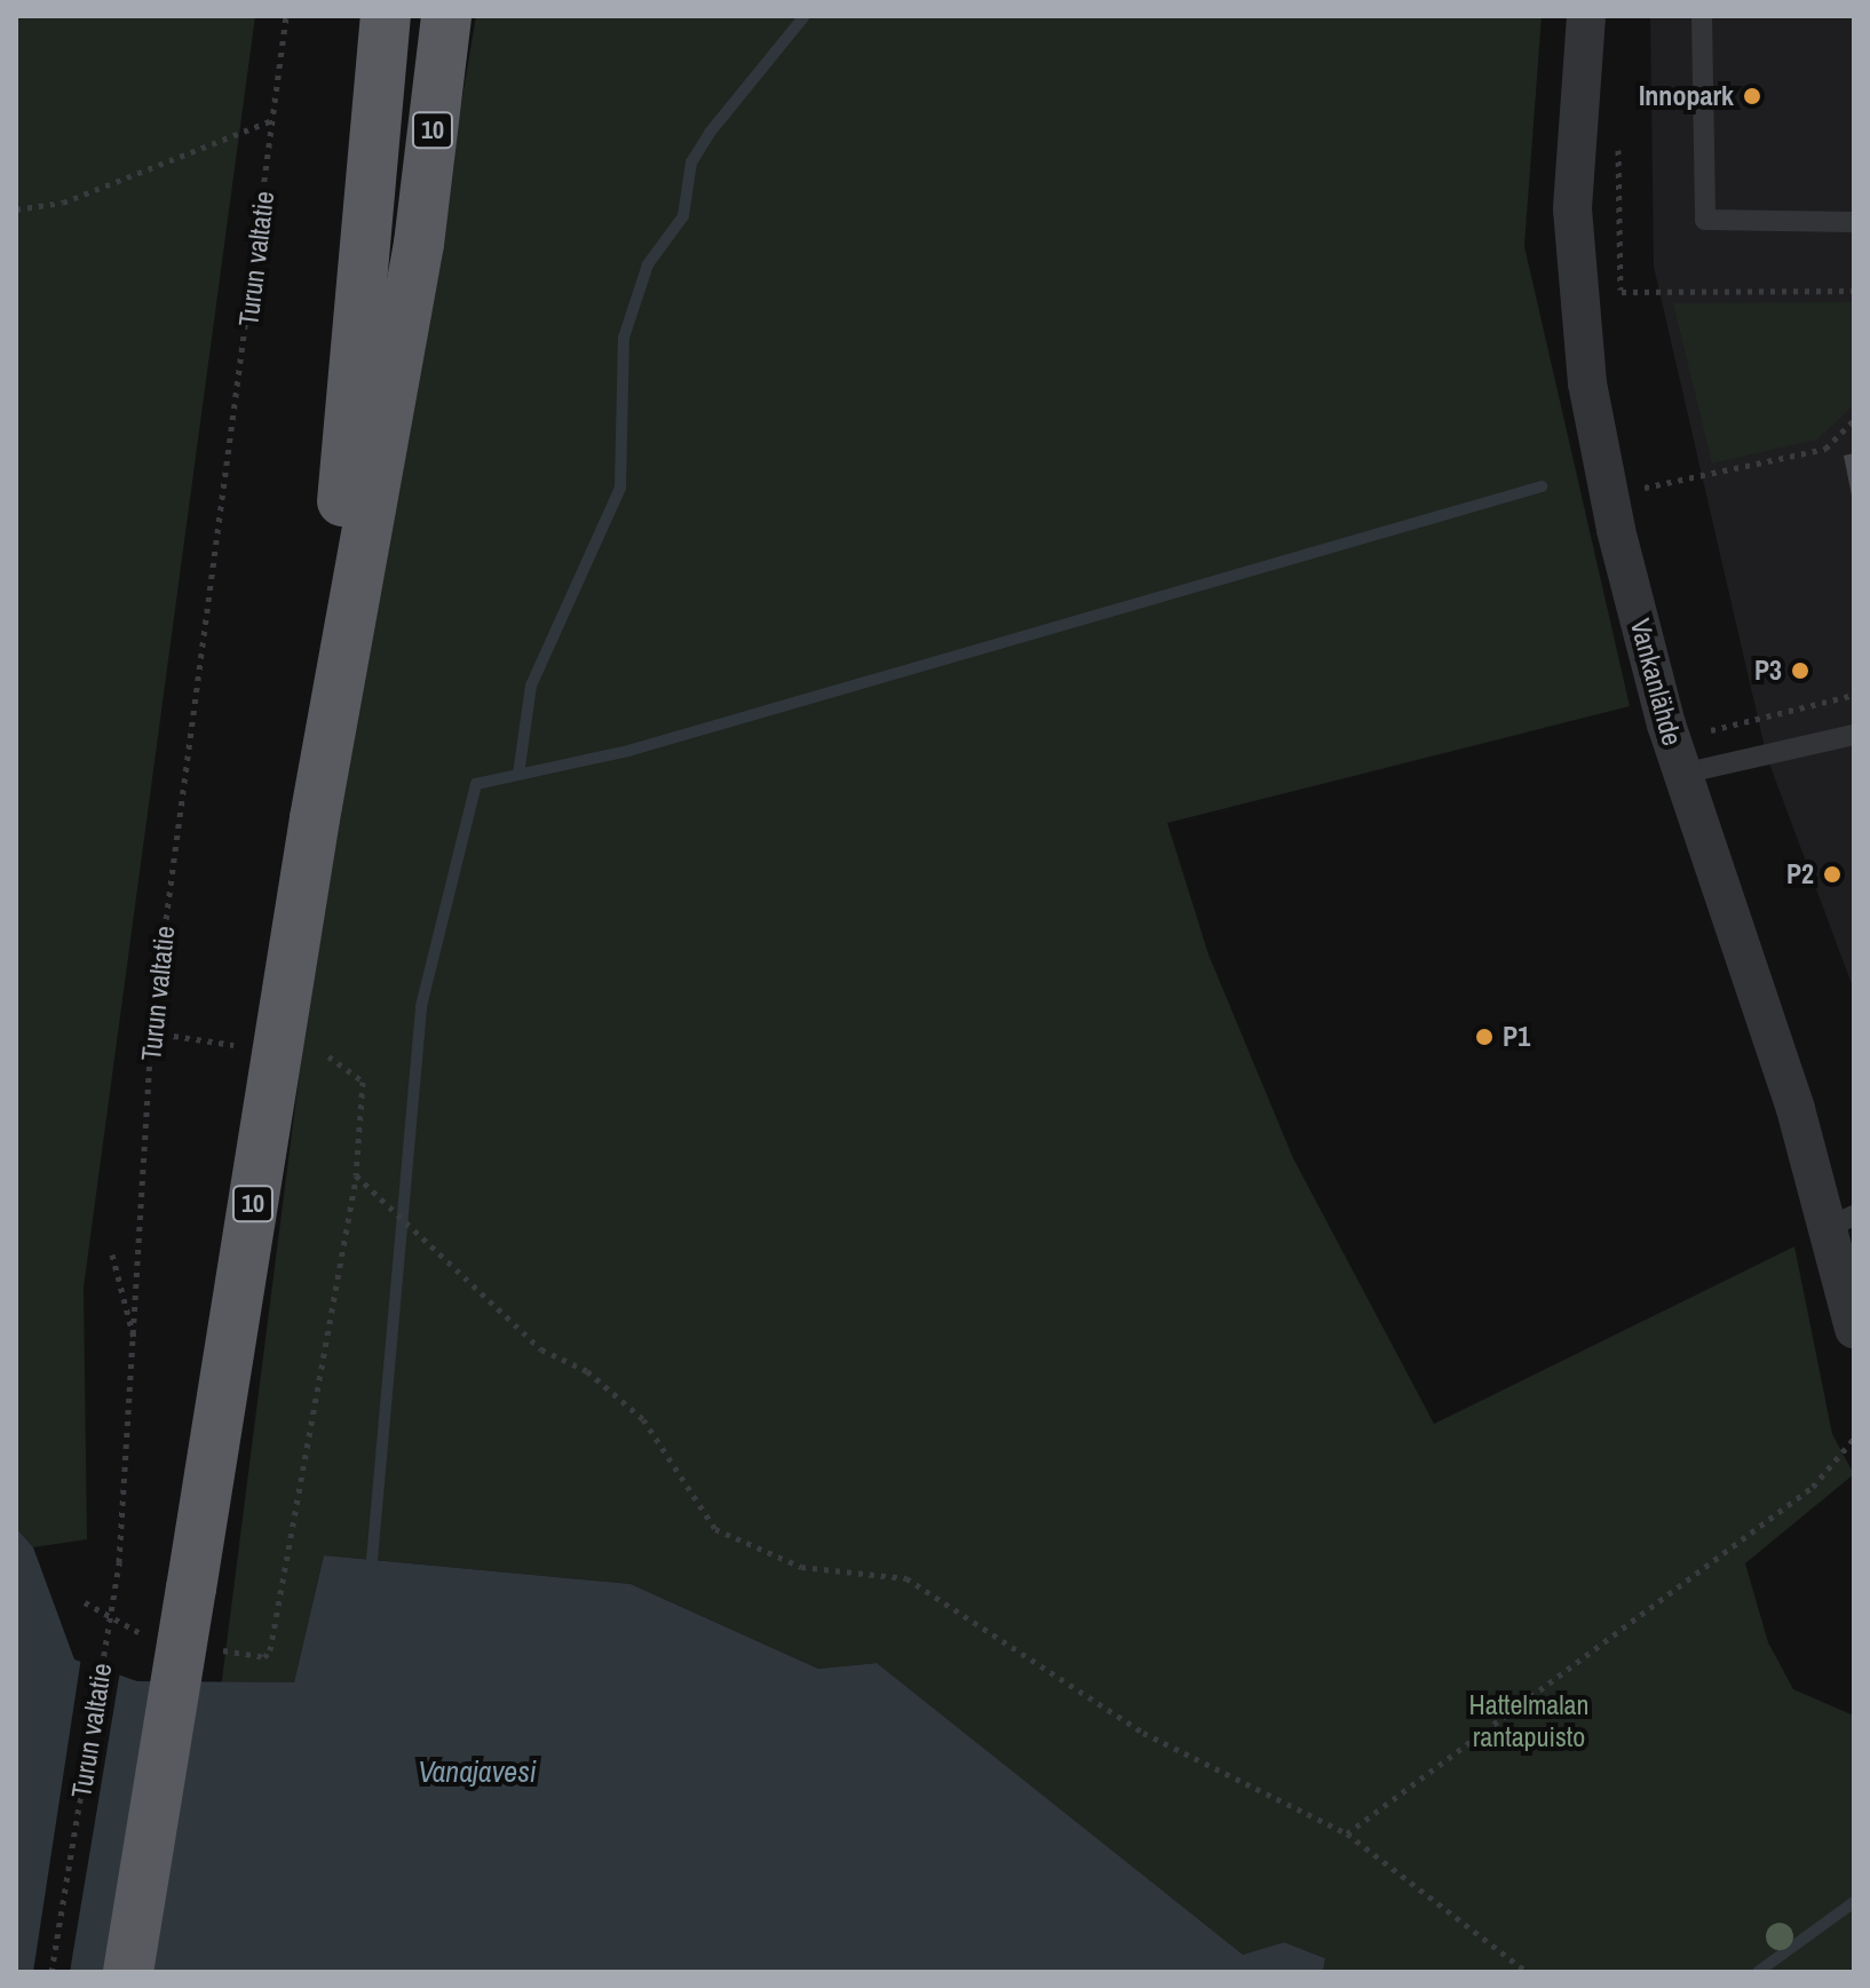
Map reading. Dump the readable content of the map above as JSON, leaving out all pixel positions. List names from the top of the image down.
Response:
{
  "streets": {
    "highway": ["10"],
    "street": ["Vankanlähde"],
    "path": ["Turun valtatie"]
  },
  "water": ["Vanajavesi"],
  "parks": ["Hattelmalan rantapuisto"],
  "places": [
    "Innopark",
    "P3",
    "P2",
    "P1"
  ]
}
